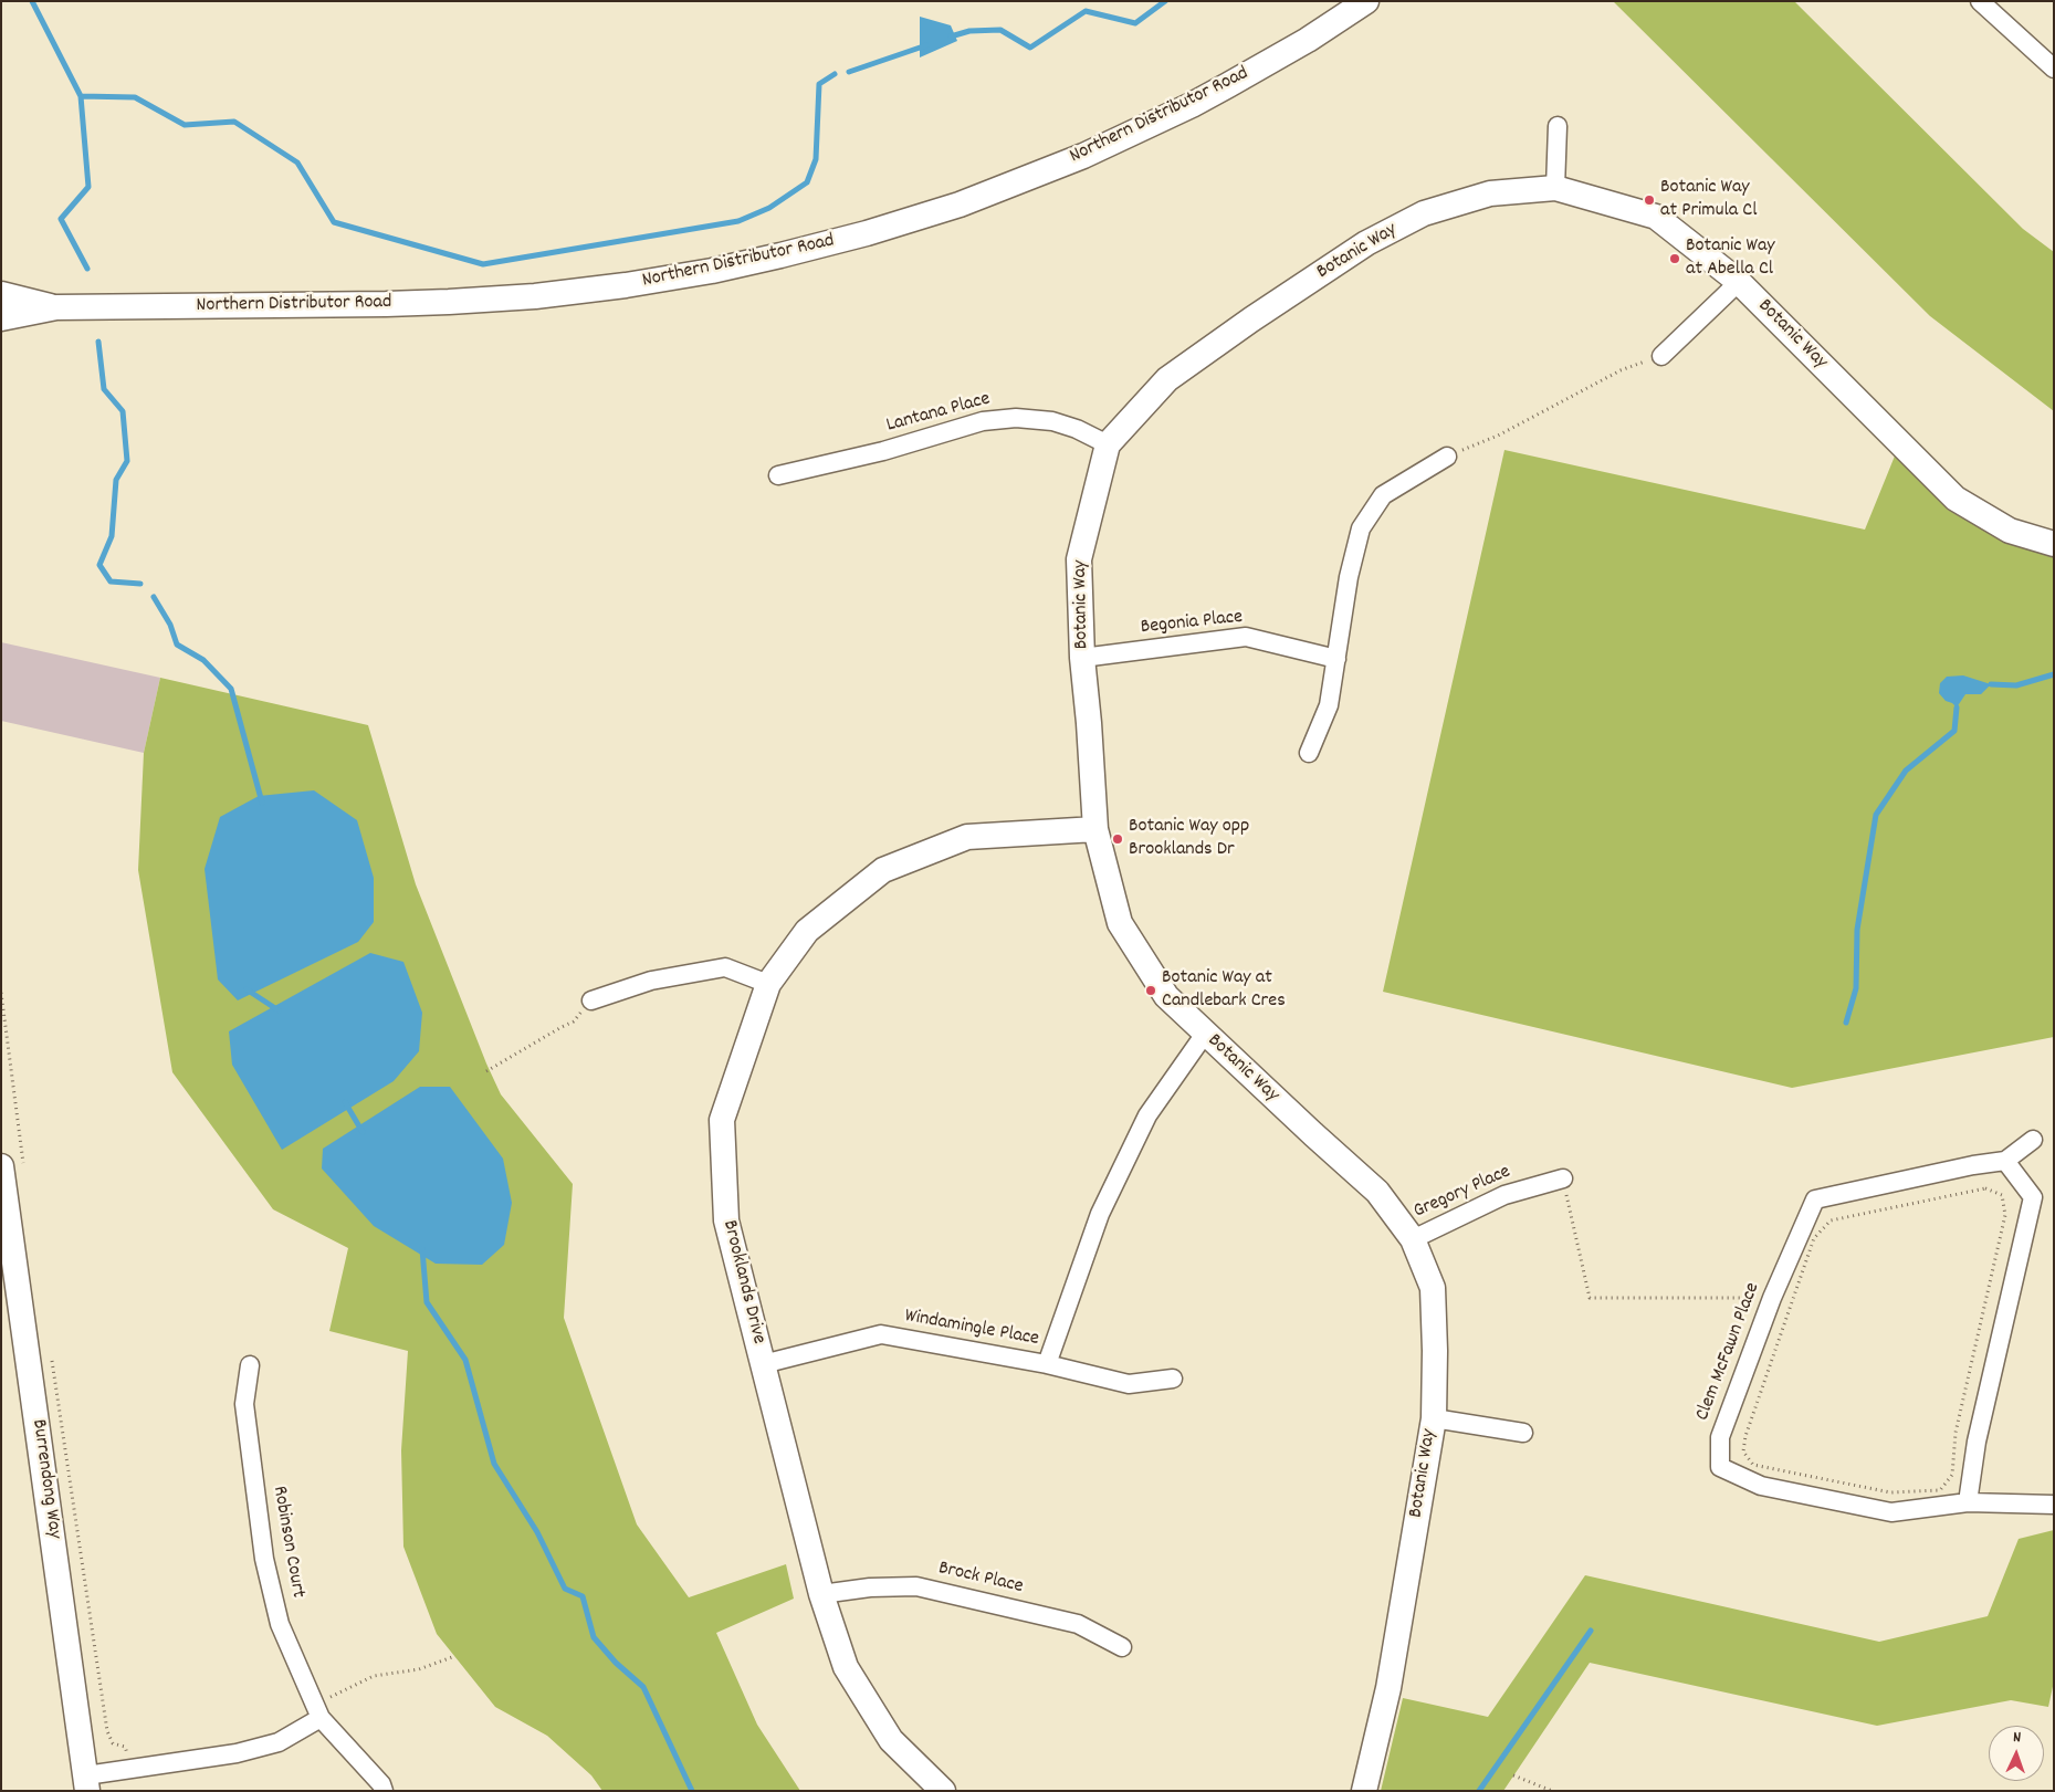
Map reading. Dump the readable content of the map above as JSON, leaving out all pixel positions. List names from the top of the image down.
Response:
{
  "streets": {
    "street": [
      "Northern Distributor Road",
      "Botanic Way",
      "Lantana Place",
      "Begonia Place",
      "Gregory Place",
      "Brooklands Drive",
      "Windamingle Place",
      "Clem McFawn Place",
      "Burrendong Way",
      "Robinson Court",
      "Brock Place"
    ]
  },
  "crossings": [
    ["Botanic Way", "Lantana Place"],
    ["Botanic Way", "Begonia Place"],
    ["Botanic Way", "Gregory Place"],
    ["Botanic Way", "Brooklands Drive"],
    ["Brooklands Drive", "Windamingle Place"],
    ["Brooklands Drive", "Brock Place"]
  ],
  "places": [
    "Botanic Way at Primula Cl",
    "Botanic Way at Abella Cl",
    "Botanic Way opp Brooklands Dr",
    "Botanic Way at Candlebark Cres"
  ],
  "north": "top"
}
